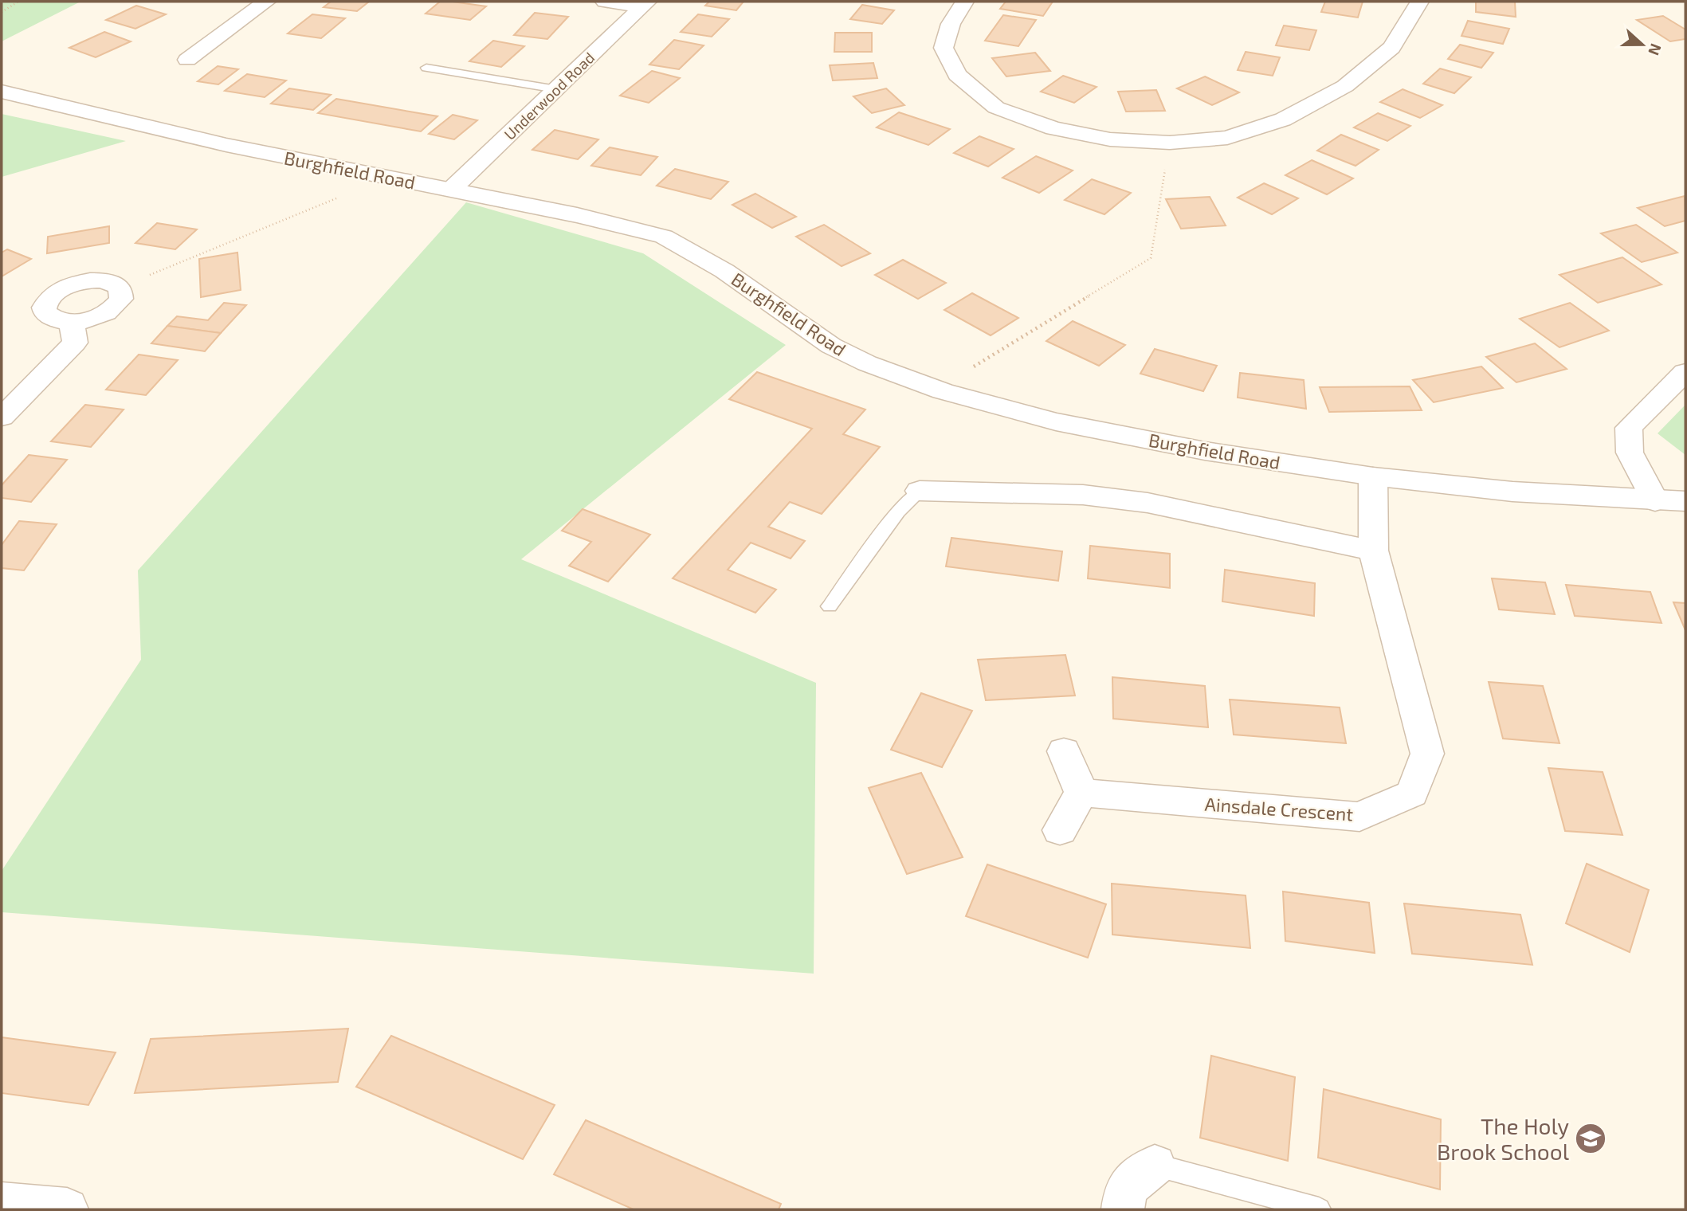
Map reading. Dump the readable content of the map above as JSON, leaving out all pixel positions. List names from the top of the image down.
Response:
{
  "streets": {
    "street": ["Underwood Road", "Burghfield Road", "Ainsdale Crescent"]
  },
  "crossings": [
    ["Underwood Road", "Burghfield Road"],
    ["Burghfield Road", "Ainsdale Crescent"]
  ],
  "places": {
    "school or university": ["The Holy Brook School"]
  },
  "north": "right"
}
